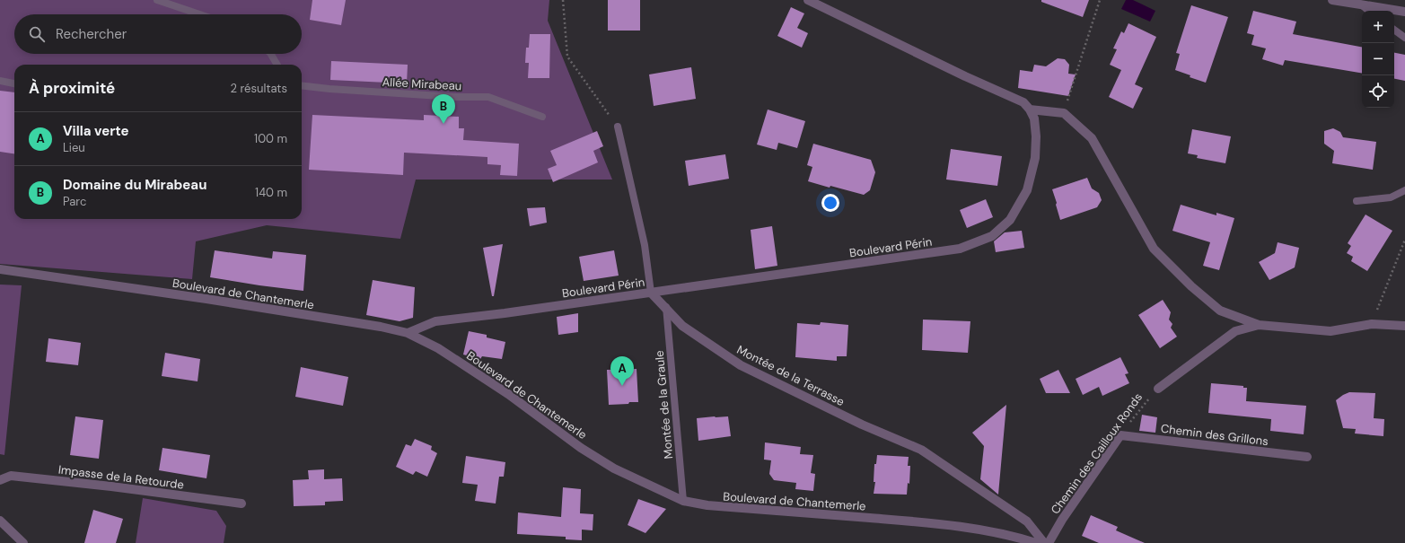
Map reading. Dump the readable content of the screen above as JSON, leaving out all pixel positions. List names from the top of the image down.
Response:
{
  "streets": {
    "street": [
      "Boulevard Périn",
      "Boulevard de Chantemerle",
      "Montée de la Terrasse",
      "Chemin des Grillons",
      "Chemin des Cailloux Ronds",
      "Impasse de la Retourde"
    ],
    "lane": ["Allée Mirabeau", "Montée de la Graule"]
  },
  "crossings": [
    ["Boulevard Périn", "Boulevard de Chantemerle"],
    ["Boulevard Périn", "Montée de la Terrasse"],
    ["Boulevard de Chantemerle", "Montée de la Graule"],
    ["Montée de la Terrasse", "Montée de la Graule"],
    ["Chemin des Grillons", "Chemin des Cailloux Ronds"]
  ],
  "page": {
    "map_buttons": ["+", "−"],
    "search": "Rechercher",
    "heading": ["À proximité", "2 résultats"],
    "pins": ["B", "A"],
    "list": [
      {
        "mark": "A",
        "name": "Villa verte",
        "note": "Lieu",
        "value": "100 m"
      },
      {
        "mark": "B",
        "name": "Domaine du Mirabeau",
        "note": "Parc",
        "value": "140 m"
      }
    ]
  }
}
